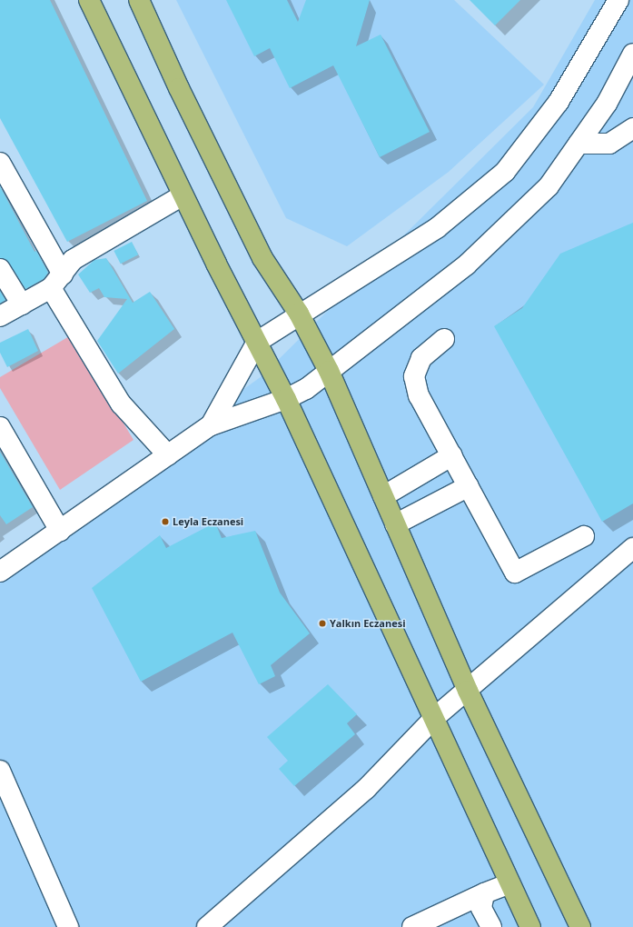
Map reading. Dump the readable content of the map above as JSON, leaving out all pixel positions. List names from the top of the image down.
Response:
{
  "places": ["Leyla Eczanesi", "Yalkın Eczanesi"]
}
